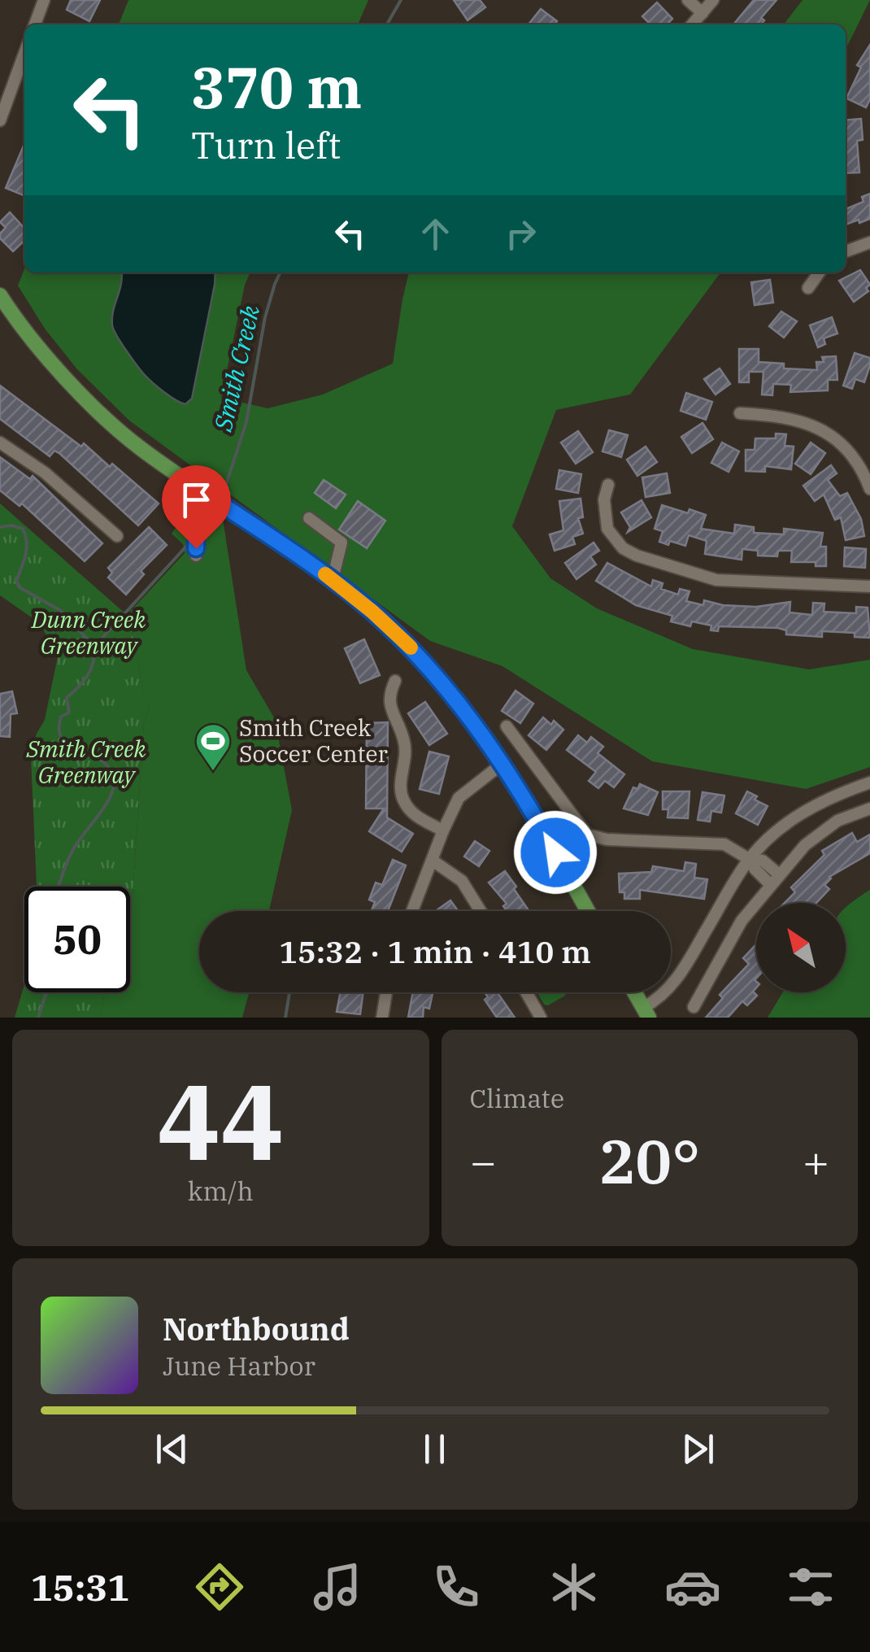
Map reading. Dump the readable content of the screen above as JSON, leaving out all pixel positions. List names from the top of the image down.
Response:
{
  "water": ["Smith Creek"],
  "parks": ["Dunn Creek Greenway", "Smith Creek Greenway"],
  "places": {
    "sports": ["Smith Creek Soccer Center"]
  },
  "north": "top left",
  "page": {
    "turn": ["370 m", "Turn left"],
    "limit": "50",
    "trip": "15:32 · 1 min · 410 m",
    "tile": [
      ["44", "km/h"],
      "Climate"
    ],
    "heat": ["−", "20°", "+"],
    "song": ["Northbound", "June Harbor"],
    "tabs": "15:31"
  }
}
